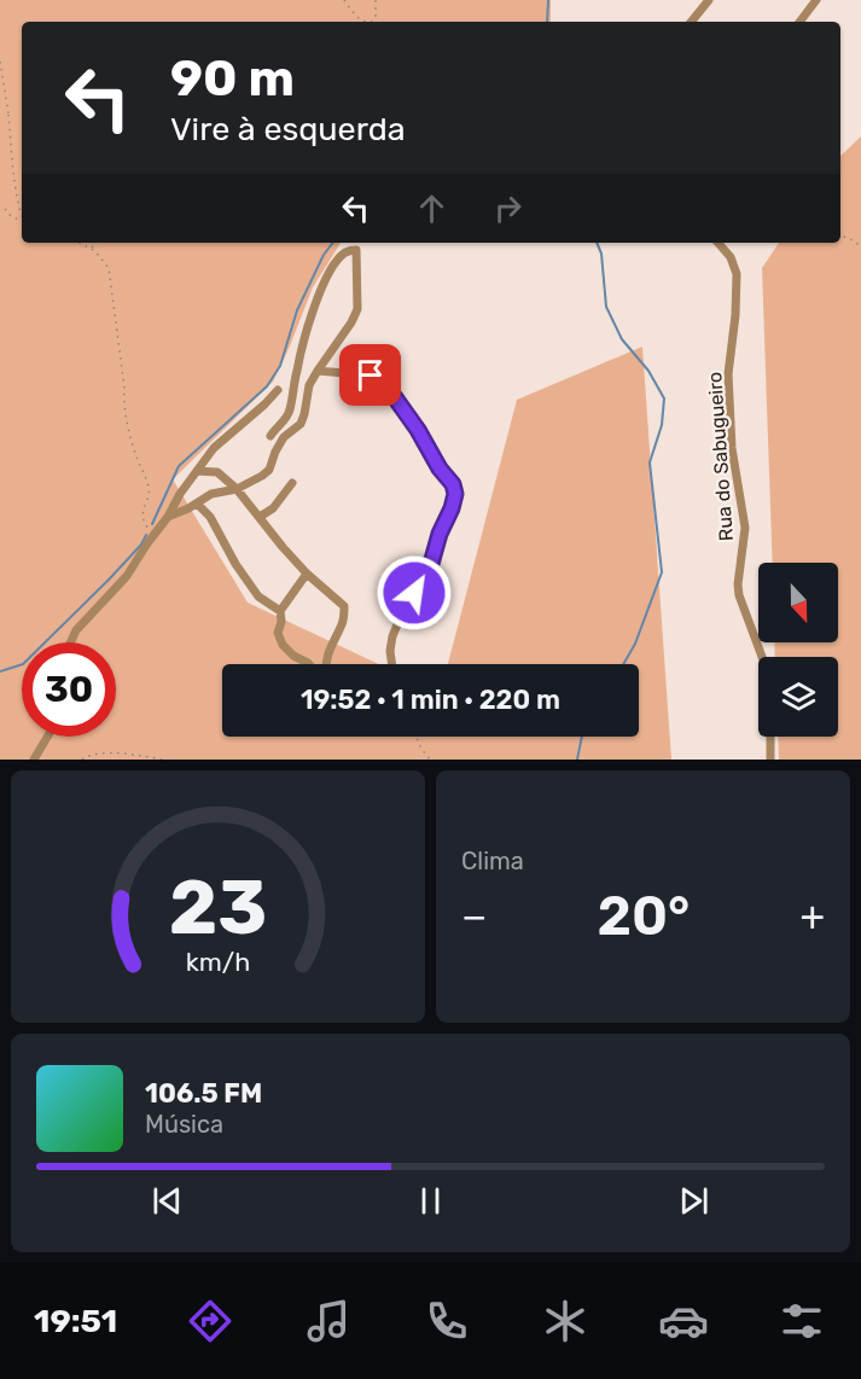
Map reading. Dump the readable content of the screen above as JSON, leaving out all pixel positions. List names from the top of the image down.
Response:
{
  "streets": {
    "street": ["Rua do Sabugueiro"]
  },
  "north": "bottom",
  "page": {
    "turn": ["90 m", "Vire à esquerda"],
    "limit": "30",
    "trip": "19:52 · 1 min · 220 m",
    "tile": "Clima",
    "heat": ["−", "20°", "+"],
    "song": ["106.5 FM", "Música"],
    "tabs": "19:51",
    "gauge": ["23", "km/h"]
  }
}
